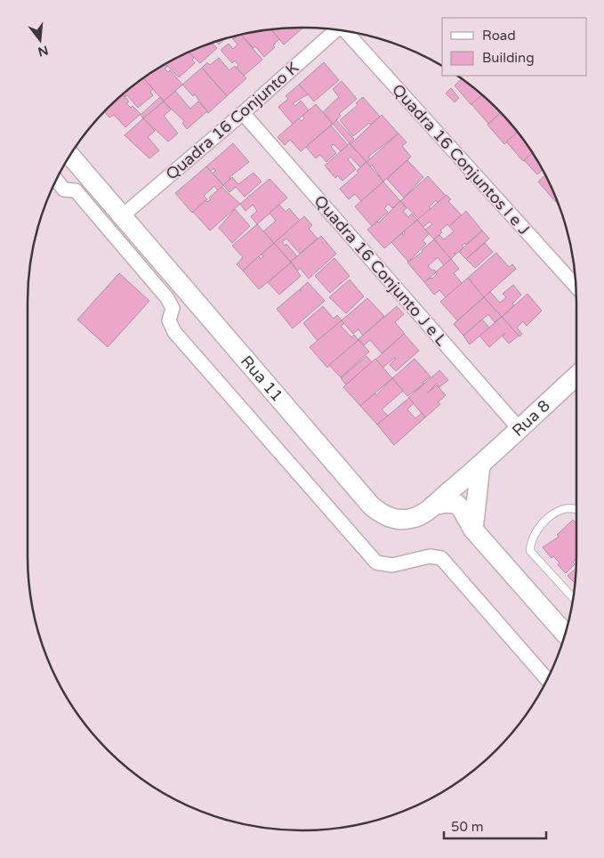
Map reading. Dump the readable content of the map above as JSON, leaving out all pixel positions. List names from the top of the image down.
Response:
{
  "streets": {
    "main road": ["Rua 11", "Rua 8"],
    "street": ["Quadra 16 Conjunto K", "Quadra 16 Conjuntos I e J", "Quadra 16 Conjunto J e L"]
  },
  "crossings": [
    ["Quadra 16 Conjunto K", "Quadra 16 Conjunto J e L"],
    ["Quadra 16 Conjunto K", "Rua 11"],
    ["Quadra 16 Conjunto J e L", "Rua 8"],
    ["Rua 11", "Rua 8"]
  ],
  "legend": ["Road", "Building"],
  "scale_bar": "50 m",
  "north": "bottom"
}
